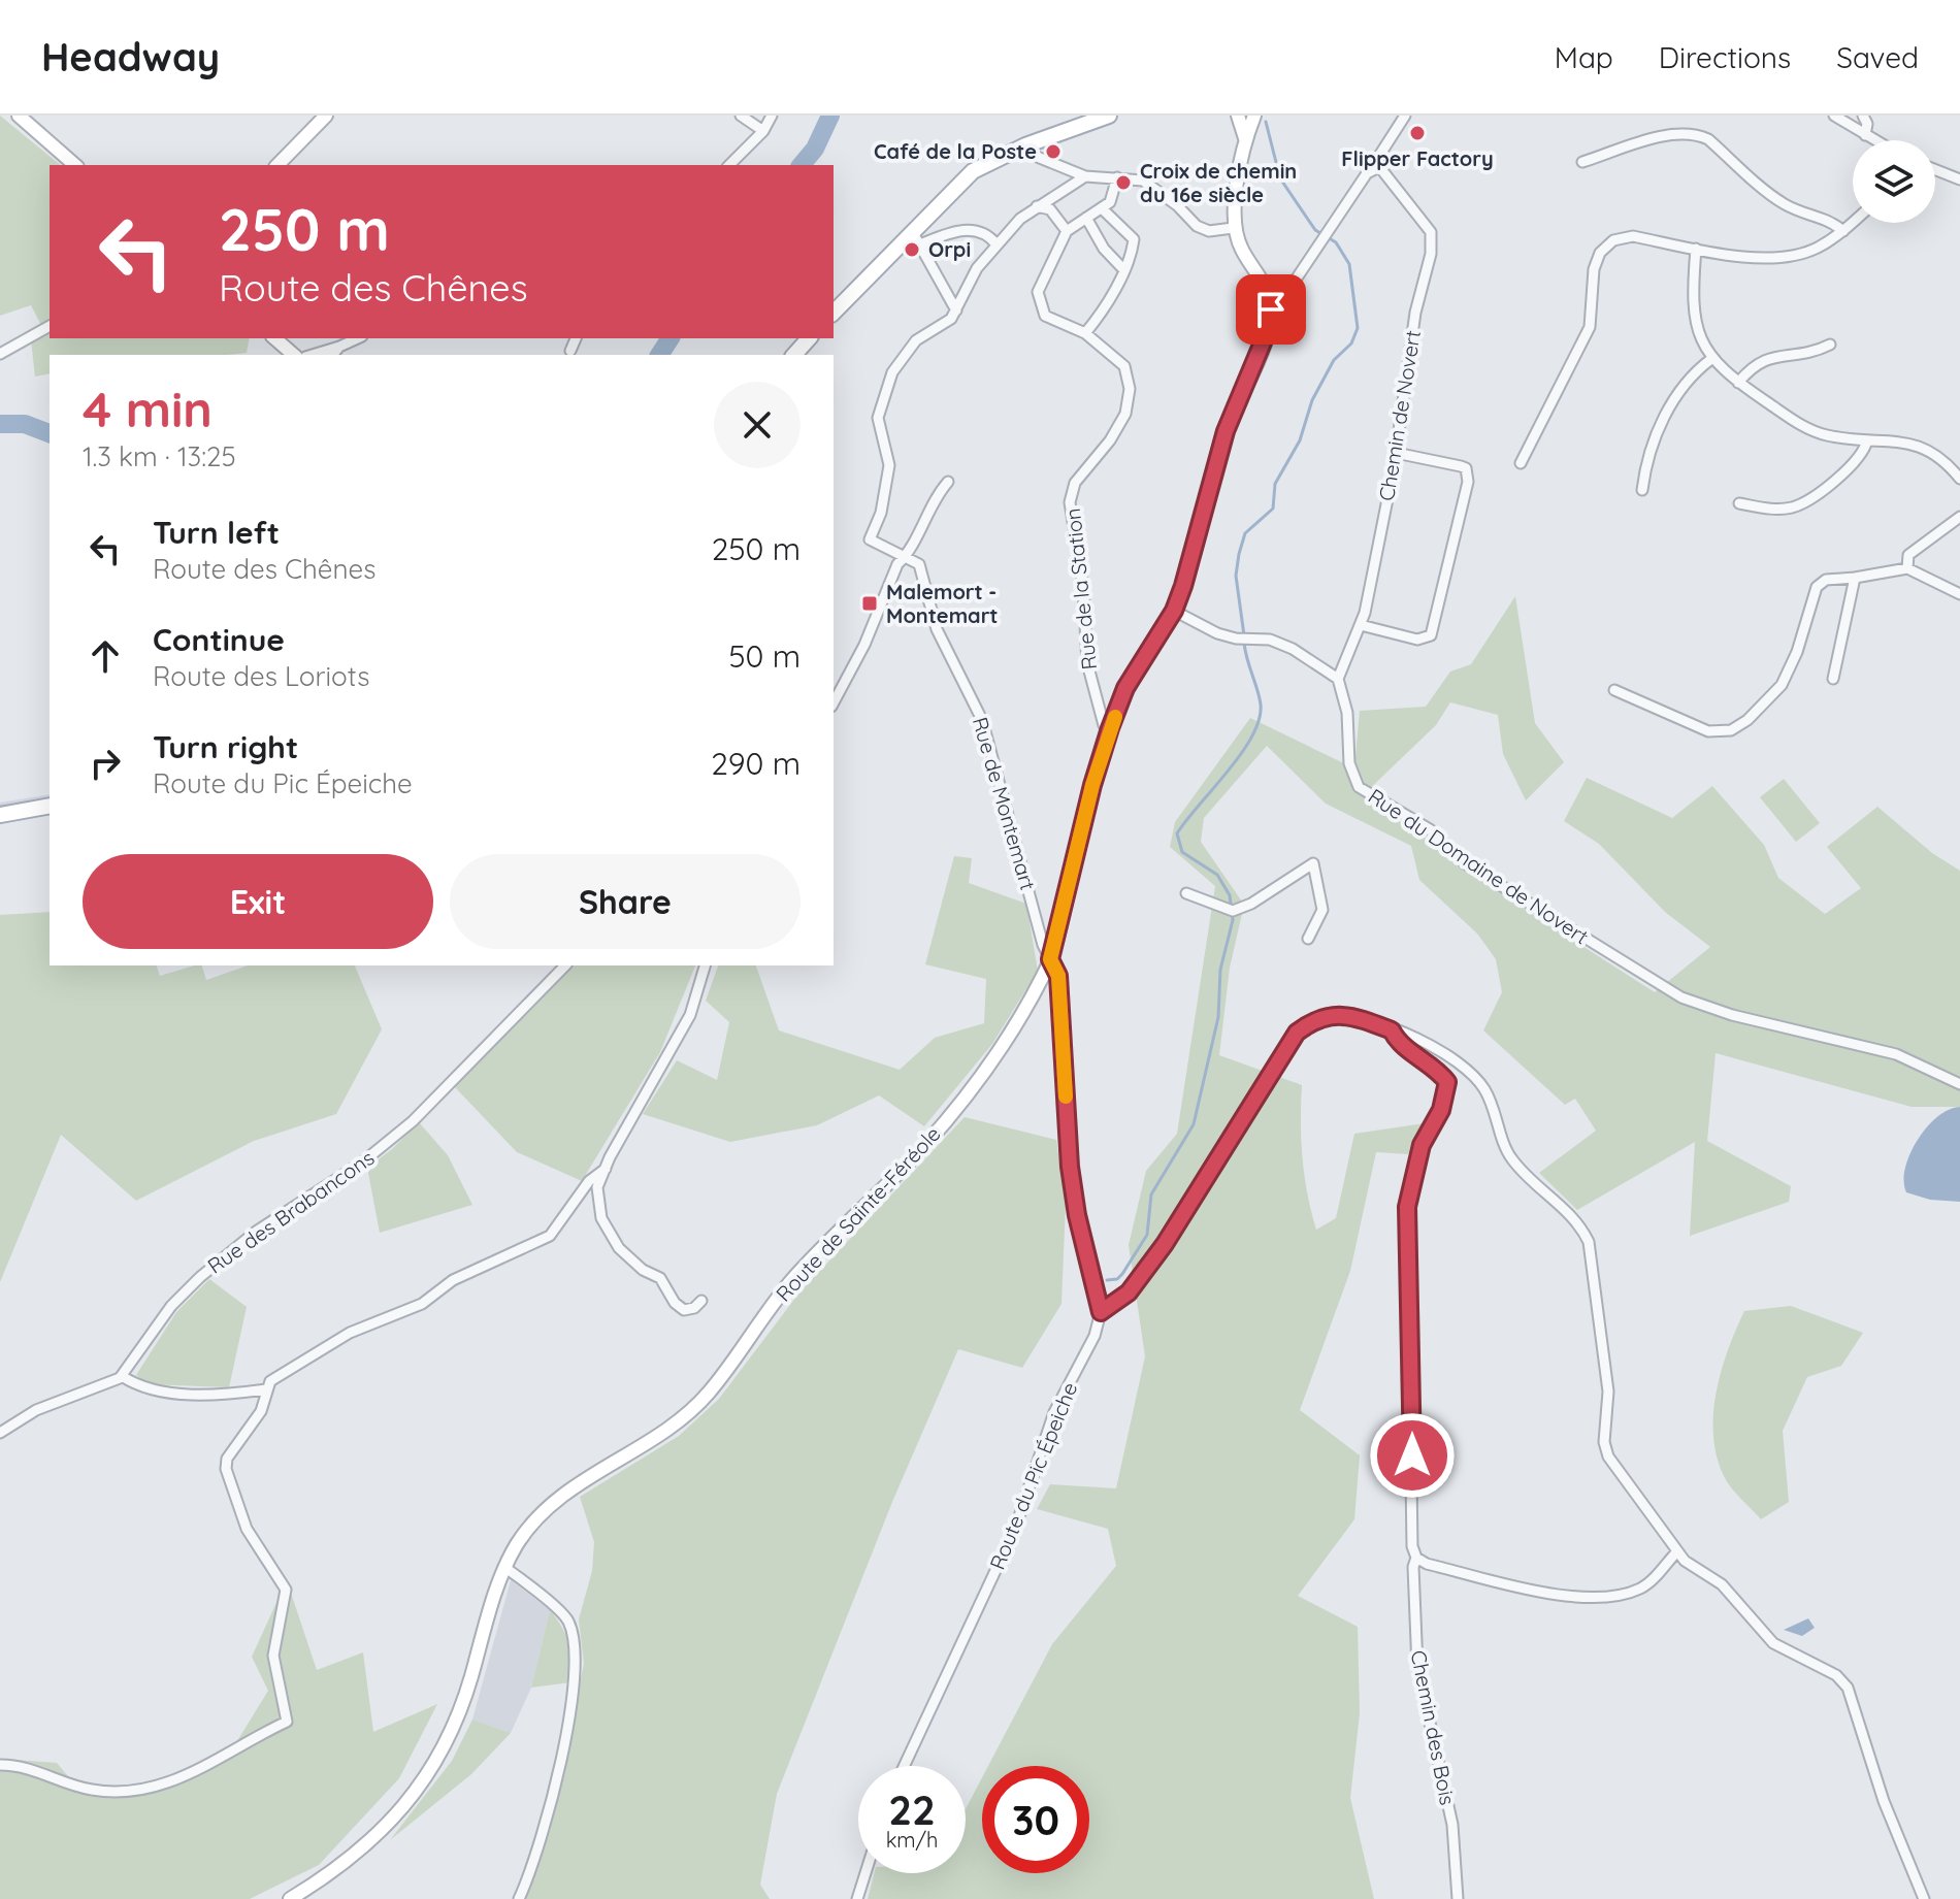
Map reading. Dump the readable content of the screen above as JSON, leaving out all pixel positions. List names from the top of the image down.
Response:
{
  "streets": {
    "main road": ["Route de Sainte-Féréole"],
    "street": [
      "Chemin de Novert",
      "Rue de la Station",
      "Rue de Montemart",
      "Rue du Domaine de Novert",
      "Rue des Brabancons",
      "Route du Pic Épeiche",
      "Chemin des Bois"
    ]
  },
  "crossings": [
    ["Chemin de Novert", "Rue du Domaine de Novert"],
    ["Rue de la Station", "Route de Sainte-Féréole"],
    ["Rue de Montemart", "Route de Sainte-Féréole"]
  ],
  "places": {
    "other": [
      "Flipper Factory",
      "Café de la Poste",
      "Croix de chemin du 16e siècle",
      "Orpi"
    ],
    "transit": ["Malemort - Montemart"]
  },
  "page": {
    "header": "Headway",
    "nav": ["Map", "Directions", "Saved"],
    "turn": ["250 m", "Route des Chênes"],
    "heading": ["4 min", "1.3 km · 13:25"],
    "list": [
      {
        "name": "Turn left",
        "note": "Route des Chênes",
        "value": "250 m"
      },
      {
        "name": "Continue",
        "note": "Route des Loriots",
        "value": "50 m"
      },
      {
        "name": "Turn right",
        "note": "Route du Pic Épeiche",
        "value": "290 m"
      }
    ],
    "buttons": ["Exit", "Share"],
    "speed": "22 km/h",
    "limit": "30"
  }
}
